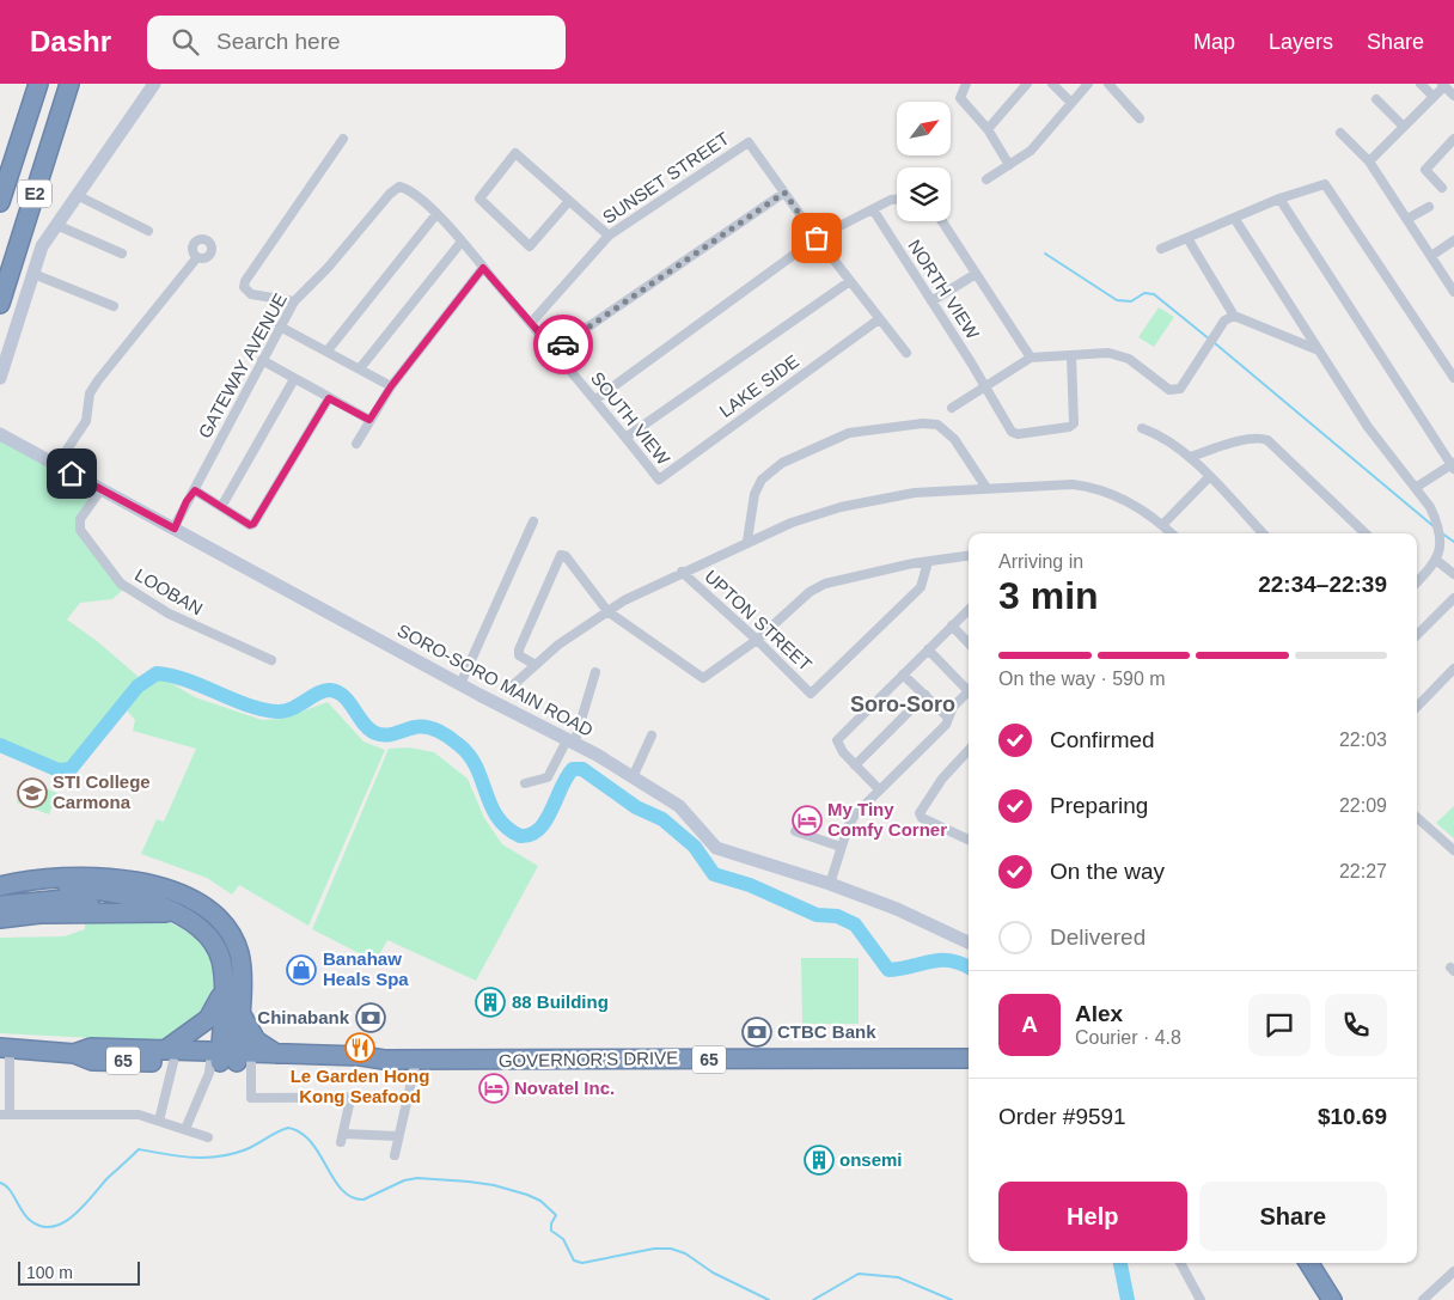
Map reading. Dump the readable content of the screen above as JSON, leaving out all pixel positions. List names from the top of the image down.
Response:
{
  "streets": {
    "highway": ["E2", "GOVERNOR'S DRIVE", "65"],
    "street": [
      "SUNSET STREET",
      "NORTH VIEW",
      "GATEWAY AVENUE",
      "LAKE SIDE",
      "SOUTH VIEW",
      "LOOBAN",
      "UPTON STREET",
      "SORO-SORO MAIN ROAD"
    ]
  },
  "crossings": [
    ["SUNSET STREET", "SOUTH VIEW"],
    ["GATEWAY AVENUE", "SOUTH VIEW"],
    ["GATEWAY AVENUE", "SORO-SORO MAIN ROAD"],
    ["LAKE SIDE", "SOUTH VIEW"],
    ["LOOBAN", "SORO-SORO MAIN ROAD"]
  ],
  "districts": ["Soro-Soro"],
  "places": {
    "school or university": ["STI College Carmona"],
    "hotel": ["My Tiny Comfy Corner", "Novatel Inc."],
    "shop": ["Banahaw Heals Spa"],
    "building": ["88 Building", "onsemi"],
    "bank": ["Chinabank", "CTBC Bank"],
    "restaurant": ["Le Garden Hong Kong Seafood"]
  },
  "scale_bar": "100 m",
  "north": "top right",
  "page": {
    "header": "Dashr",
    "search": "Search here",
    "nav": ["Map", "Layers", "Share"],
    "heading": ["3 min", "Arriving in", "22:34–22:39"],
    "panel": [
      "Alex",
      "Courier · 4.8",
      "Order #9591",
      "$10.69"
    ],
    "bar": "On the way · 590 m",
    "list": [
      ["Confirmed", "22:03"],
      ["Preparing", "22:09"],
      ["On the way", "22:27"],
      "Delivered"
    ],
    "round": "A",
    "buttons": ["Help", "Share"],
    "scale": "100 m"
  }
}
